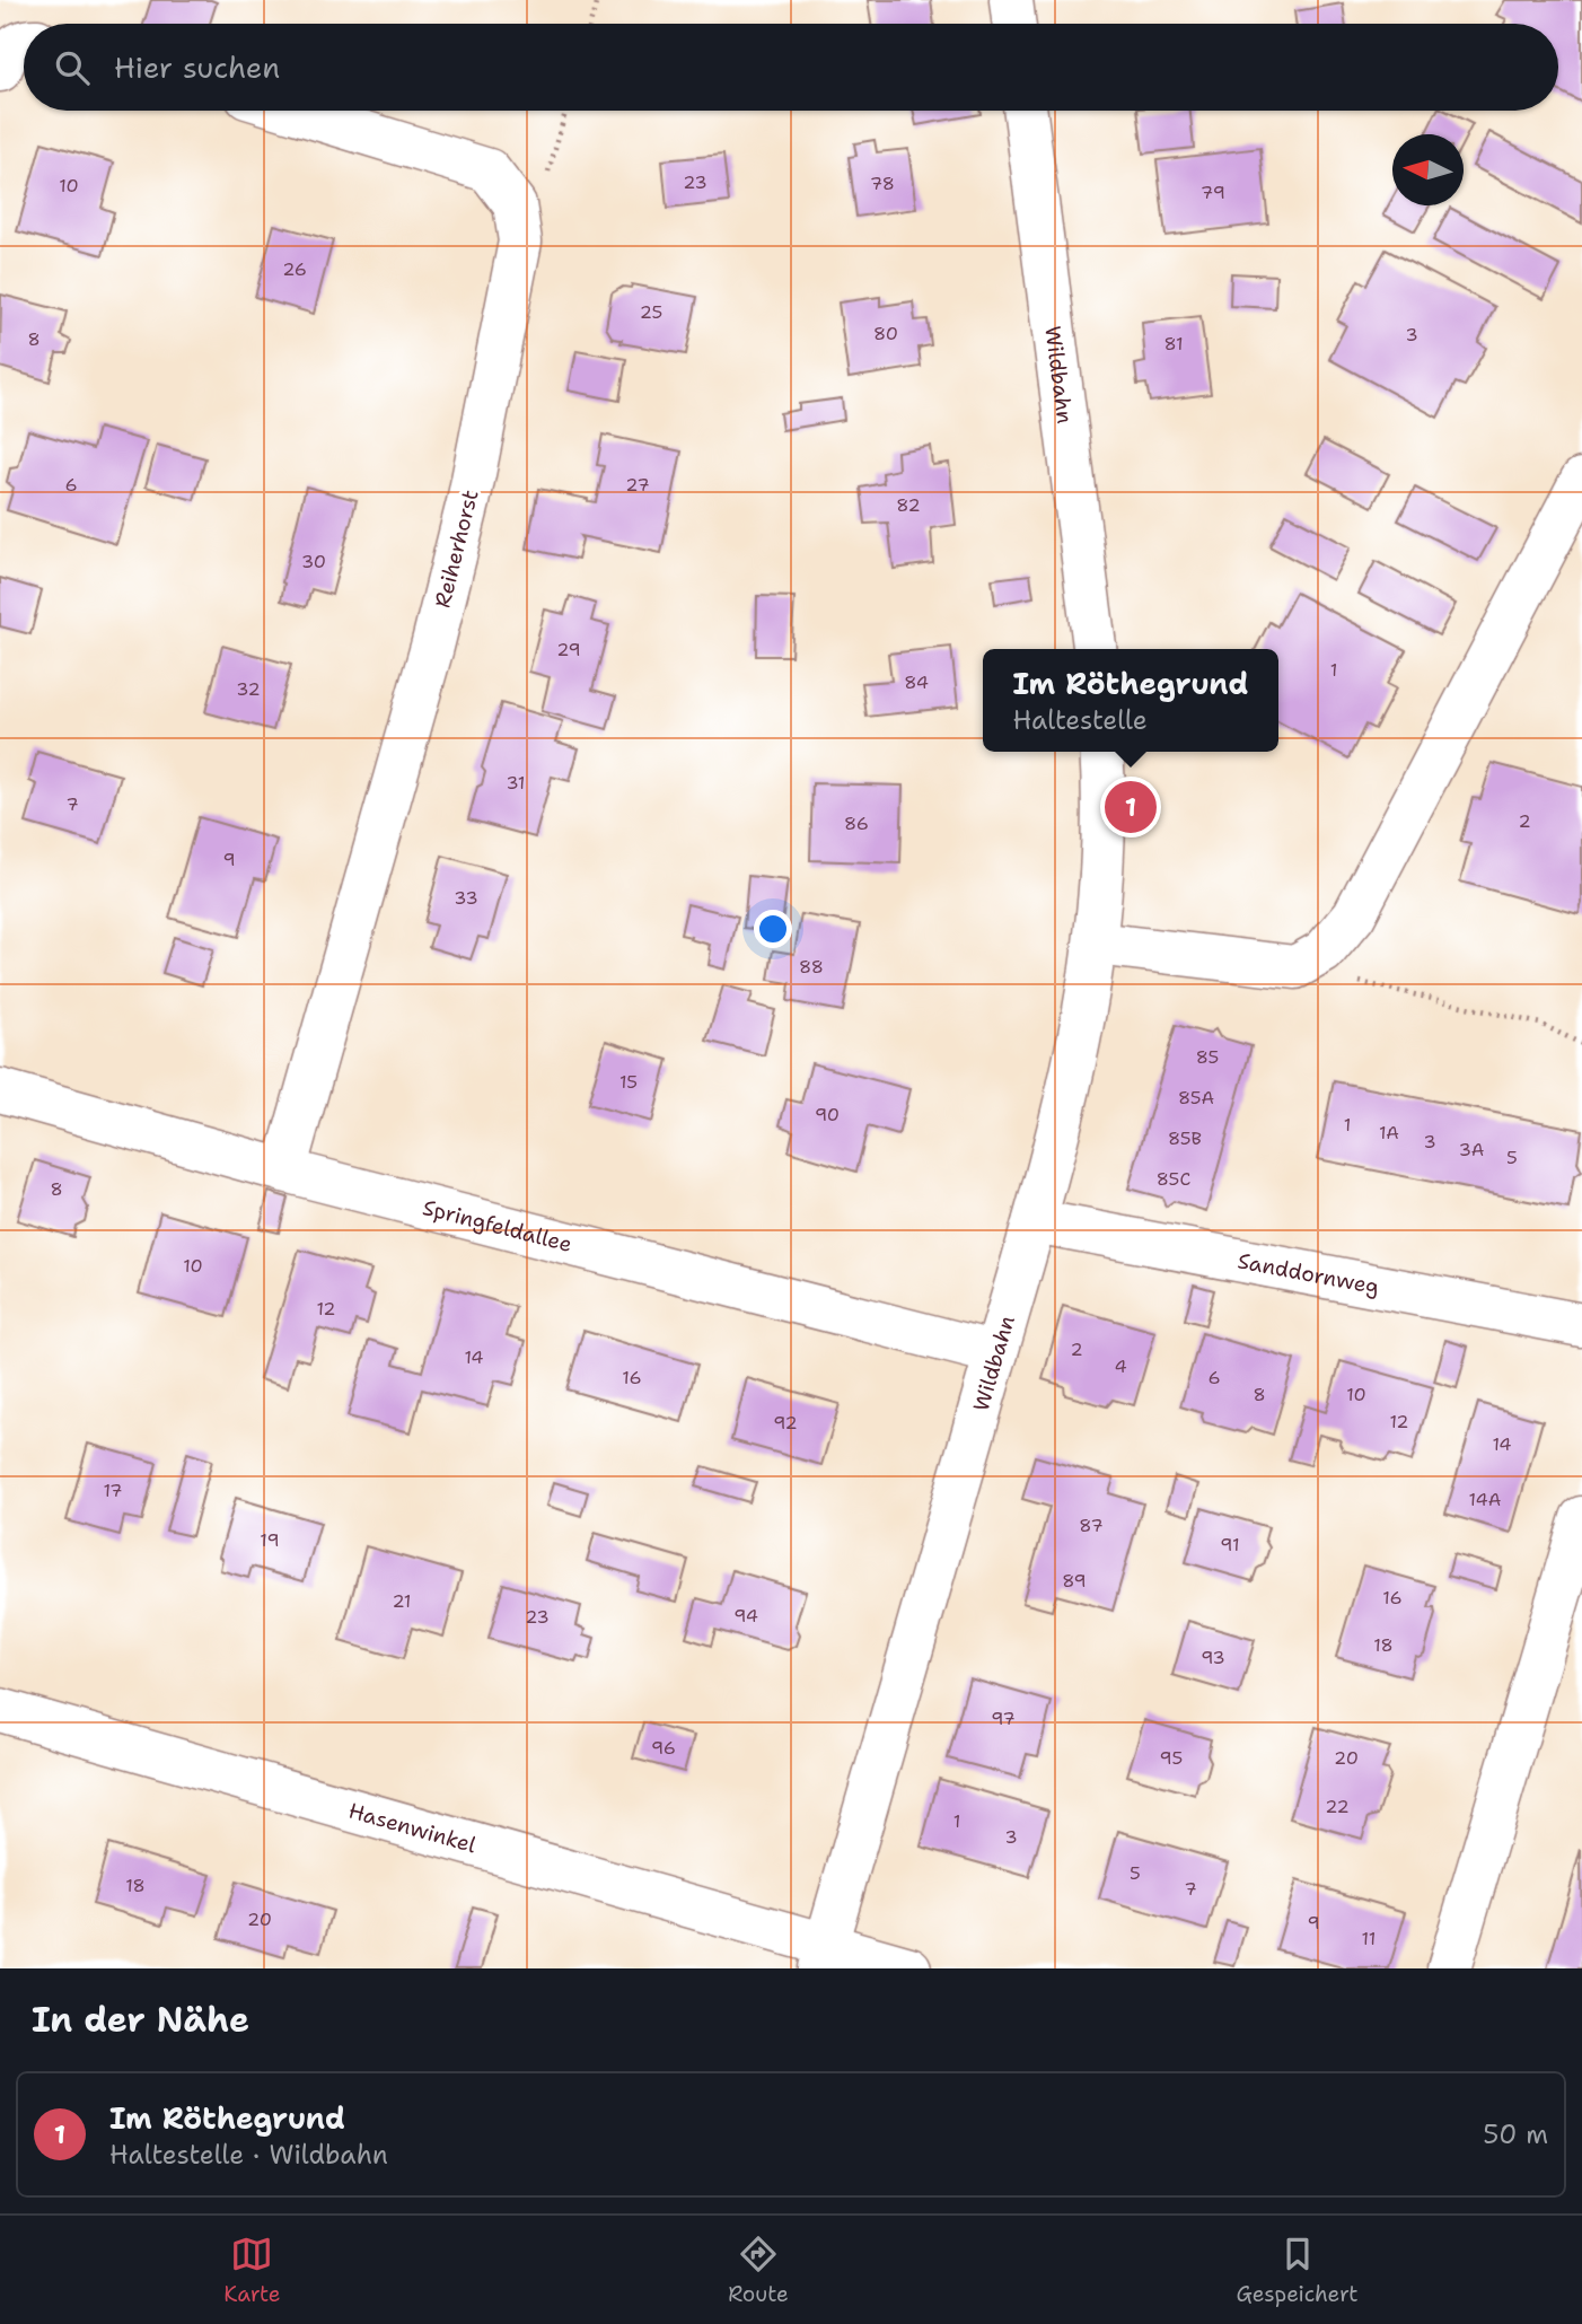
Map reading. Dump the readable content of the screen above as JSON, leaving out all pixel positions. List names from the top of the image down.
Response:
{
  "streets": {
    "street": [
      "Wildbahn",
      "Reiherhorst",
      "Springfeldallee",
      "Sanddornweg",
      "Hasenwinkel"
    ]
  },
  "crossings": [
    ["Wildbahn", "Springfeldallee"],
    ["Wildbahn", "Sanddornweg"],
    ["Wildbahn", "Hasenwinkel"],
    ["Reiherhorst", "Springfeldallee"]
  ],
  "house_numbers": [
    "23",
    "78",
    "10",
    "79",
    "26",
    "25",
    "80",
    "3",
    "8",
    "81",
    "6",
    "27",
    "82",
    "30",
    "29",
    "1",
    "84",
    "32",
    "31",
    "7",
    "2",
    "86",
    "9",
    "33",
    "88",
    "85",
    "15",
    "85A",
    "90",
    "1",
    "1A",
    "85B",
    "3",
    "3A",
    "5",
    "85C",
    "8",
    "10",
    "12",
    "2",
    "14",
    "4",
    "16",
    "6",
    "8",
    "10",
    "12",
    "92",
    "14",
    "17",
    "14A",
    "87",
    "19",
    "91",
    "89",
    "16",
    "21",
    "94",
    "23",
    "18",
    "93",
    "97",
    "96",
    "95",
    "20",
    "22",
    "1",
    "3",
    "5",
    "18",
    "7",
    "20",
    "9",
    "11"
  ],
  "north": "left",
  "page": {
    "search": "Hier suchen",
    "popup": ["Im Röthegrund", "Haltestelle"],
    "pins": "1",
    "heading": "In der Nähe",
    "list": [
      {
        "mark": "1",
        "name": "Im Röthegrund",
        "note": "Haltestelle · Wildbahn",
        "value": "50 m"
      }
    ],
    "nav": ["Karte", "Route", "Gespeichert"]
  }
}
